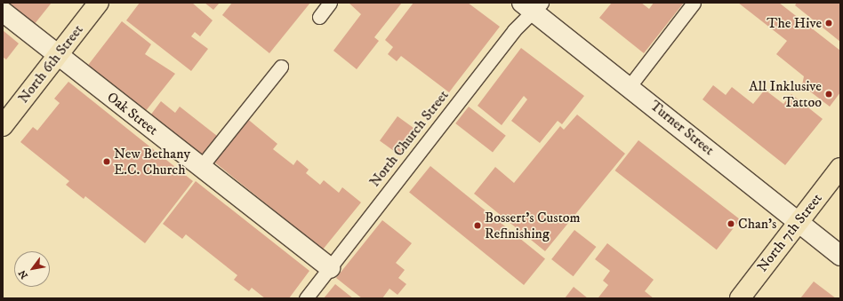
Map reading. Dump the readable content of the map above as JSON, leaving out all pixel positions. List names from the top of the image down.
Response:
{
  "streets": {
    "main road": ["North 6th Street", "North 7th Street"],
    "street": ["Oak Street", "Turner Street"],
    "lane": ["North Church Street"]
  },
  "crossings": [
    ["North 6th Street", "Oak Street"],
    ["Oak Street", "North Church Street"],
    ["Turner Street", "North Church Street"],
    ["Turner Street", "North 7th Street"]
  ],
  "places": [
    "The Hive",
    "All Inklusive Tattoo",
    "New Bethany E.C. Church",
    "Chan's",
    "Bossert's Custom Refinishing"
  ],
  "north": "bottom left"
}
